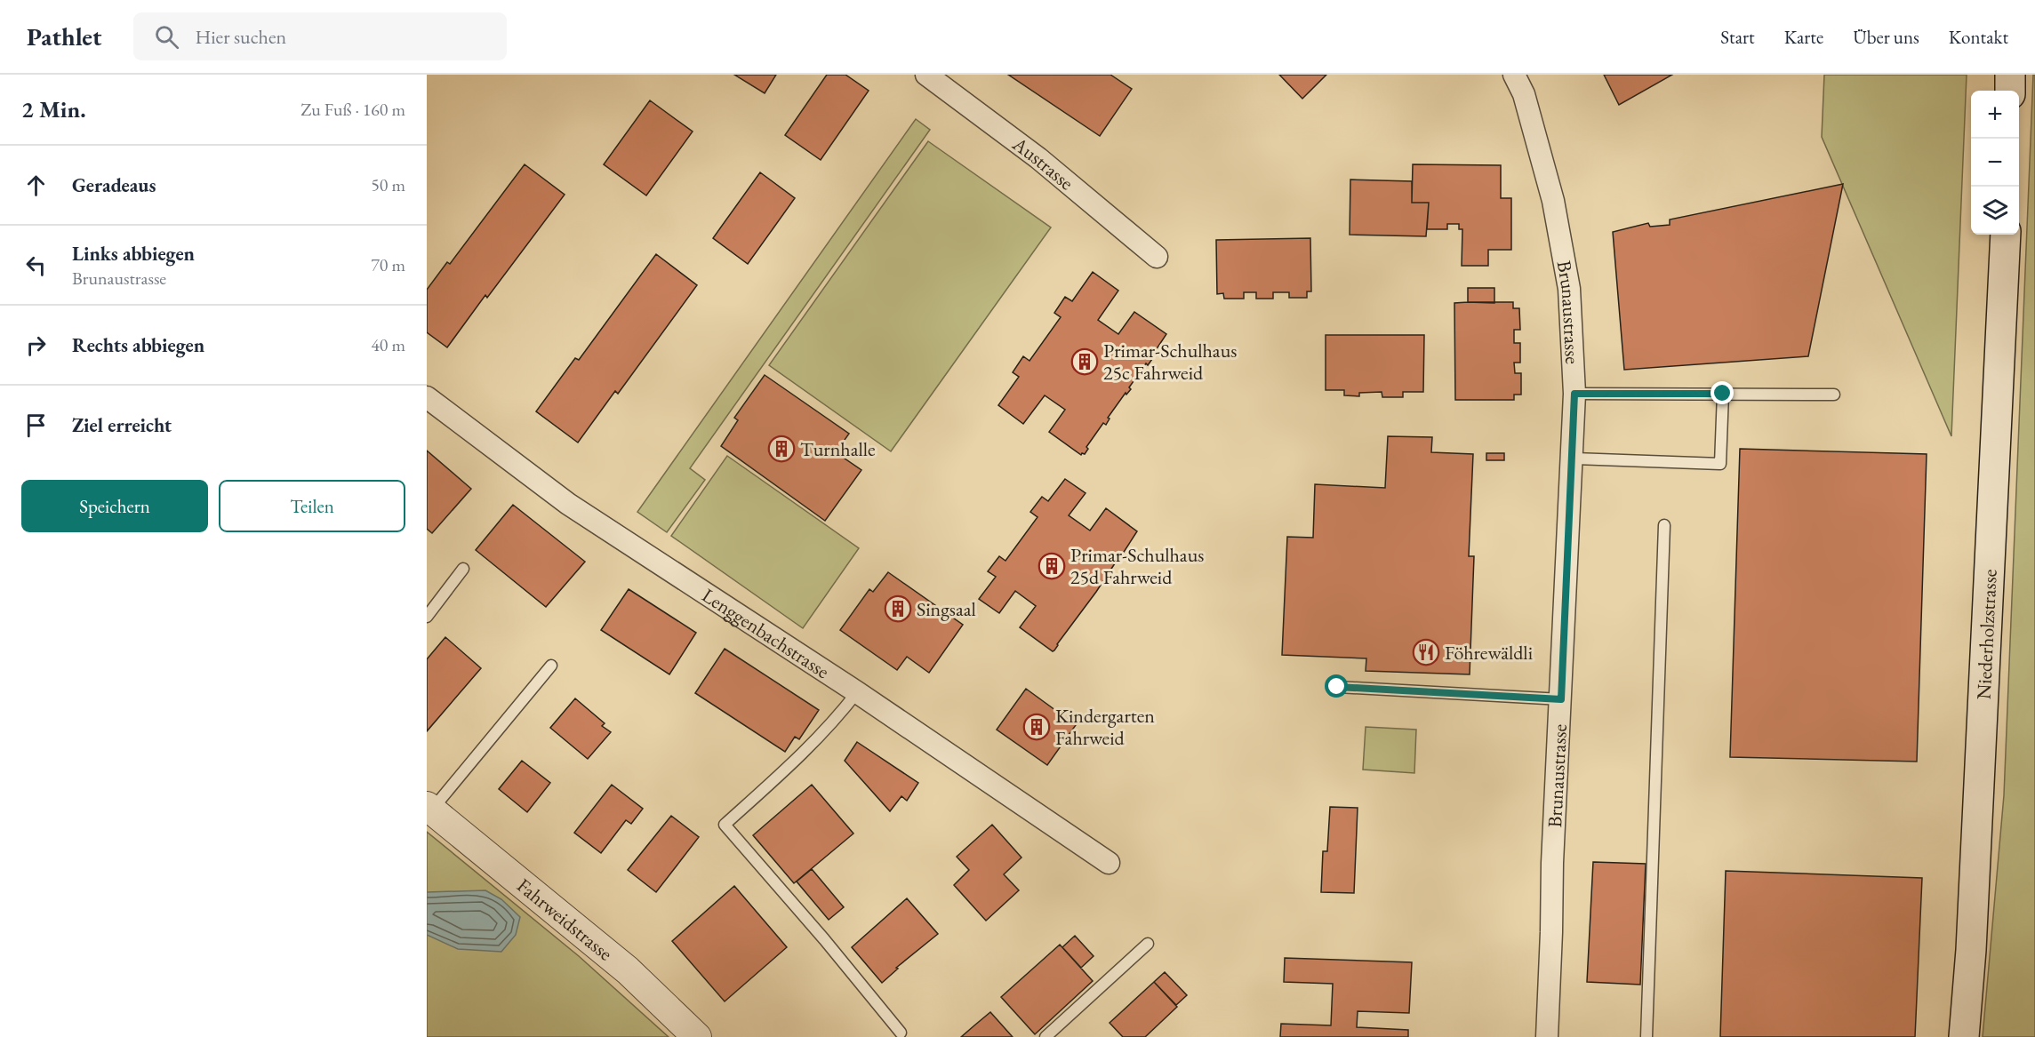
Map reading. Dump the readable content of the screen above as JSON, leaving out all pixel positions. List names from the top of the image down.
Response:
{
  "streets": {
    "main road": ["Niederholzstrasse"],
    "street": [
      "Austrasse",
      "Brunaustrasse",
      "Lenggenbachstrasse",
      "Fahrweidstrasse"
    ]
  },
  "places": {
    "building": [
      "Primar-Schulhaus 25c Fahrweid",
      "Turnhalle",
      "Primar-Schulhaus 25d Fahrweid",
      "Singsaal",
      "Kindergarten Fahrweid"
    ],
    "restaurant": ["Föhrewäldli"]
  },
  "page": {
    "header": "Pathlet",
    "search": "Hier suchen",
    "nav": [
      "Start",
      "Karte",
      "Über uns",
      "Kontakt"
    ],
    "heading": ["2 Min.", "Zu Fuß · 160 m"],
    "map_buttons": ["+", "−"],
    "list": [
      ["Geradeaus", "50 m"],
      ["Links abbiegen", "Brunaustrasse", "70 m"],
      ["Rechts abbiegen", "40 m"],
      "Ziel erreicht"
    ],
    "buttons": ["Speichern", "Teilen"]
  }
}
